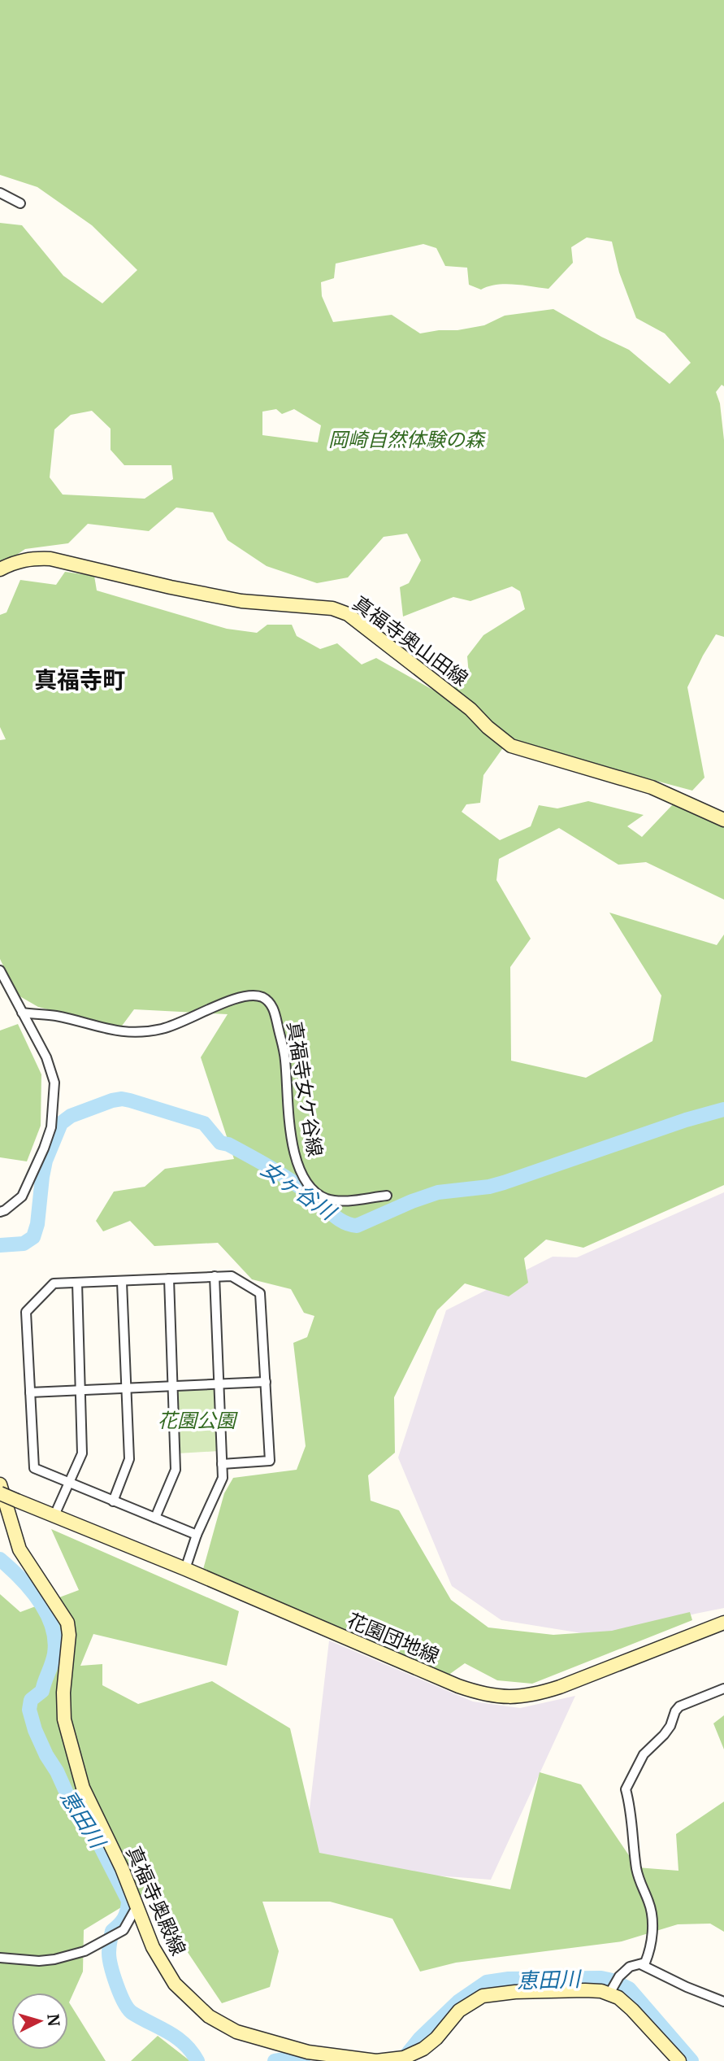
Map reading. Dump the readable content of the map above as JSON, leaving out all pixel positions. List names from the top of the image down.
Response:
{
  "streets": {
    "street": [
      "真福寺奥山田線",
      "真福寺女ケ谷線",
      "花園団地線",
      "真福寺奥殿線"
    ]
  },
  "districts": ["真福寺町"],
  "water": ["女ヶ谷川", "恵田川"],
  "parks": ["岡崎自然体験の森", "花園公園"],
  "north": "right"
}
